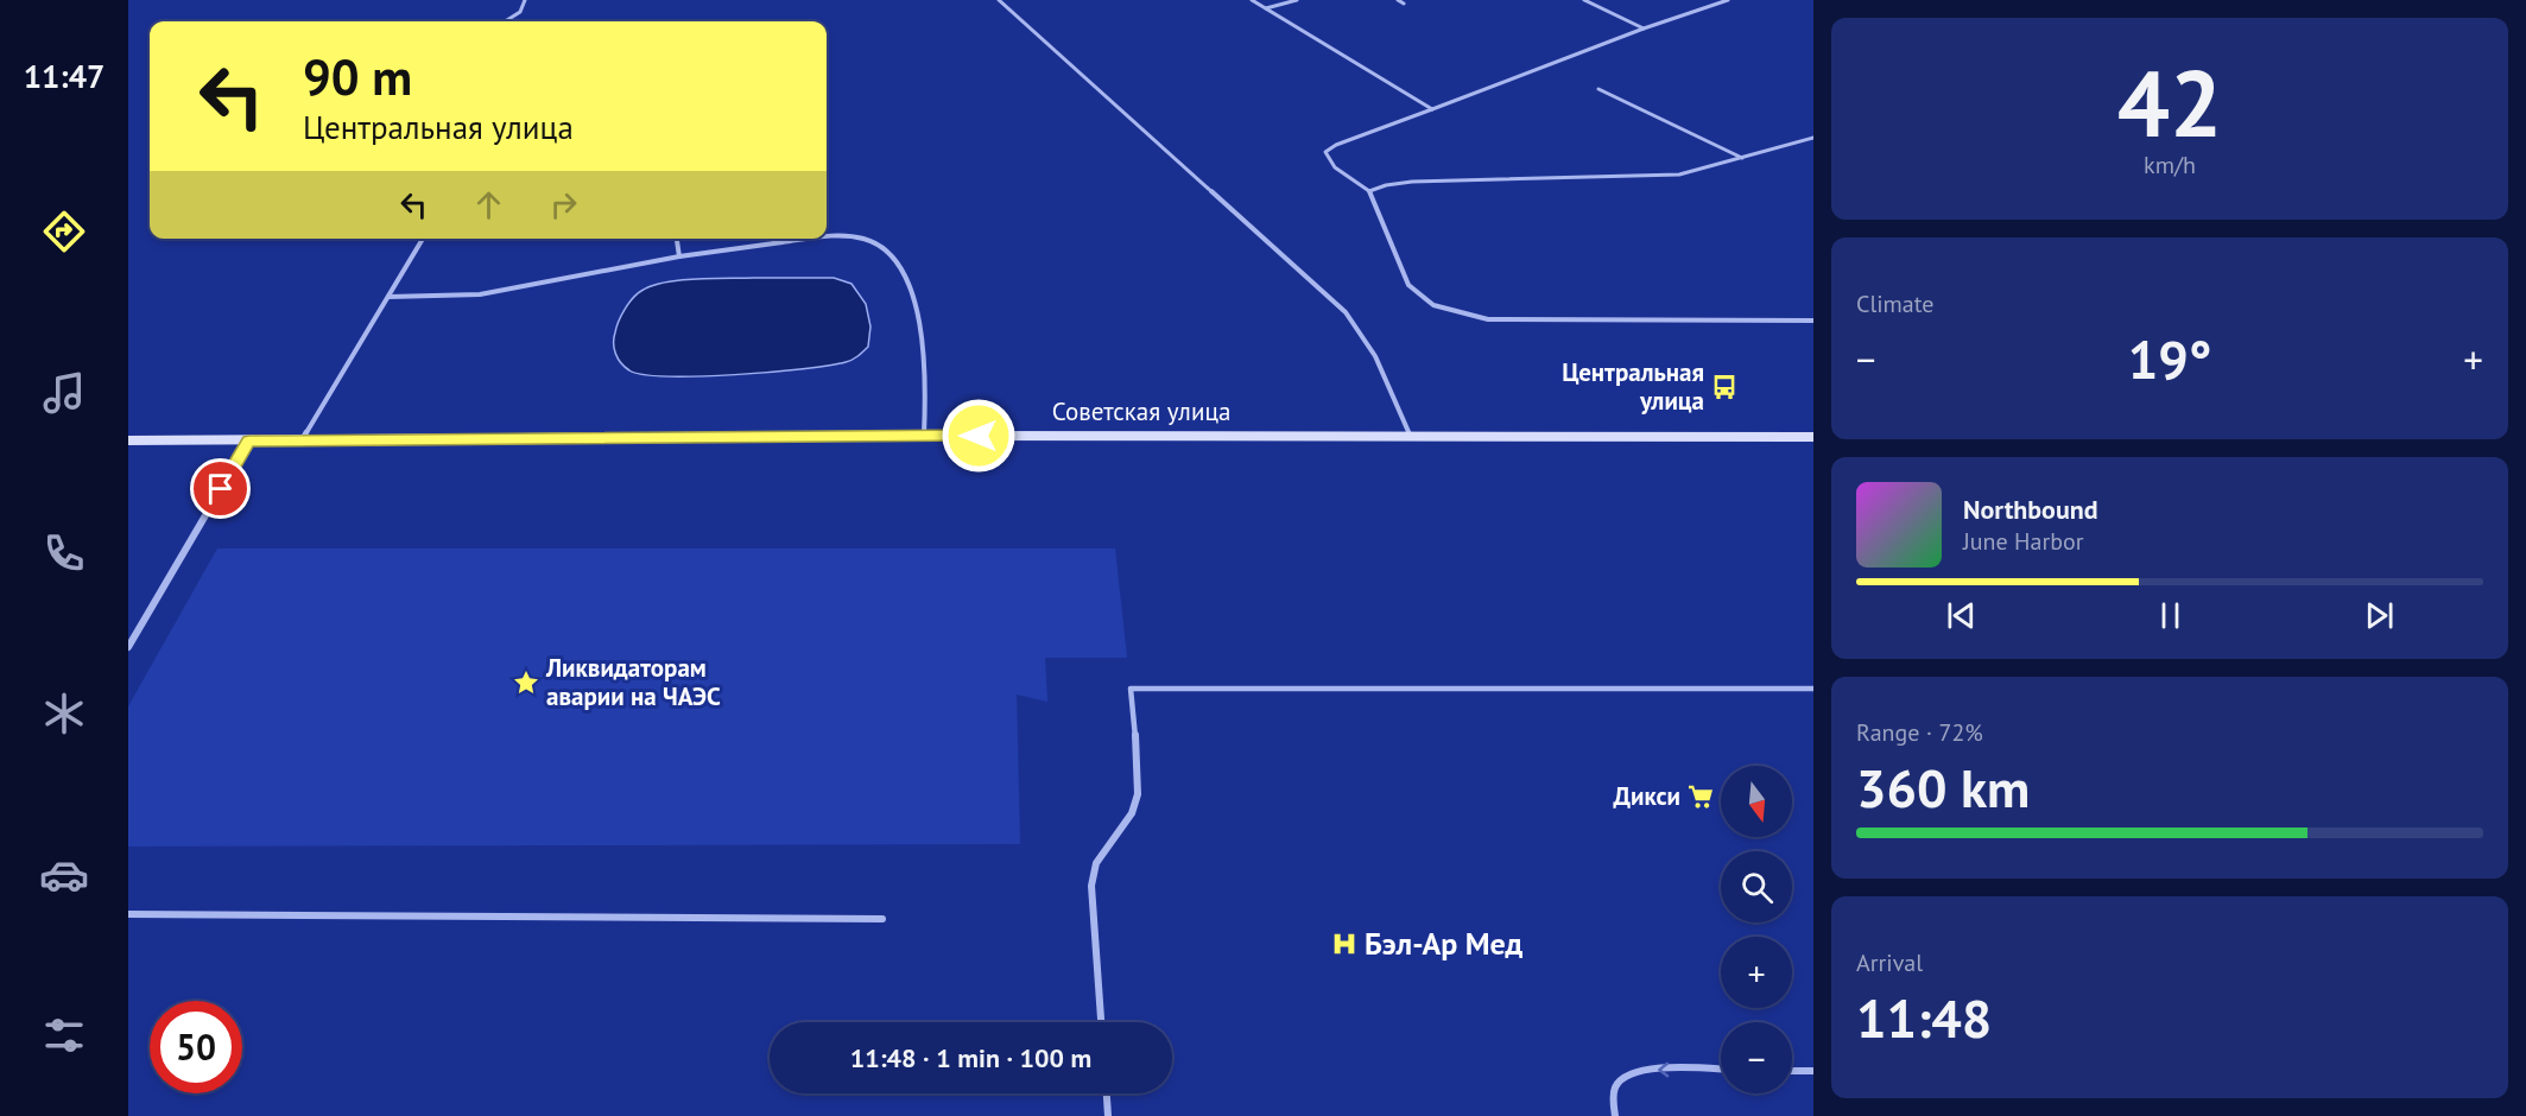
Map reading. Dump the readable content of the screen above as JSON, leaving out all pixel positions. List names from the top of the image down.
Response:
{
  "streets": {
    "main road": ["Советская улица"]
  },
  "places": {
    "bus stop": ["Центральная улица"],
    "place": ["Ликвидаторам аварии на ЧАЭС"],
    "supermarket": ["Дикси"],
    "hospital": ["Бэл-Ар Мед"]
  },
  "north": "bottom",
  "page": {
    "tabs": "11:47",
    "tile": [
      ["42", "km/h"],
      "Climate",
      ["Range · 72%", "360 km"],
      ["Arrival", "11:48"]
    ],
    "turn": ["90 m", "Центральная улица"],
    "heat": ["−", "19°", "+"],
    "song": ["Northbound", "June Harbor"],
    "map_buttons": ["+", "−"],
    "limit": "50",
    "trip": "11:48 · 1 min · 100 m"
  }
}
